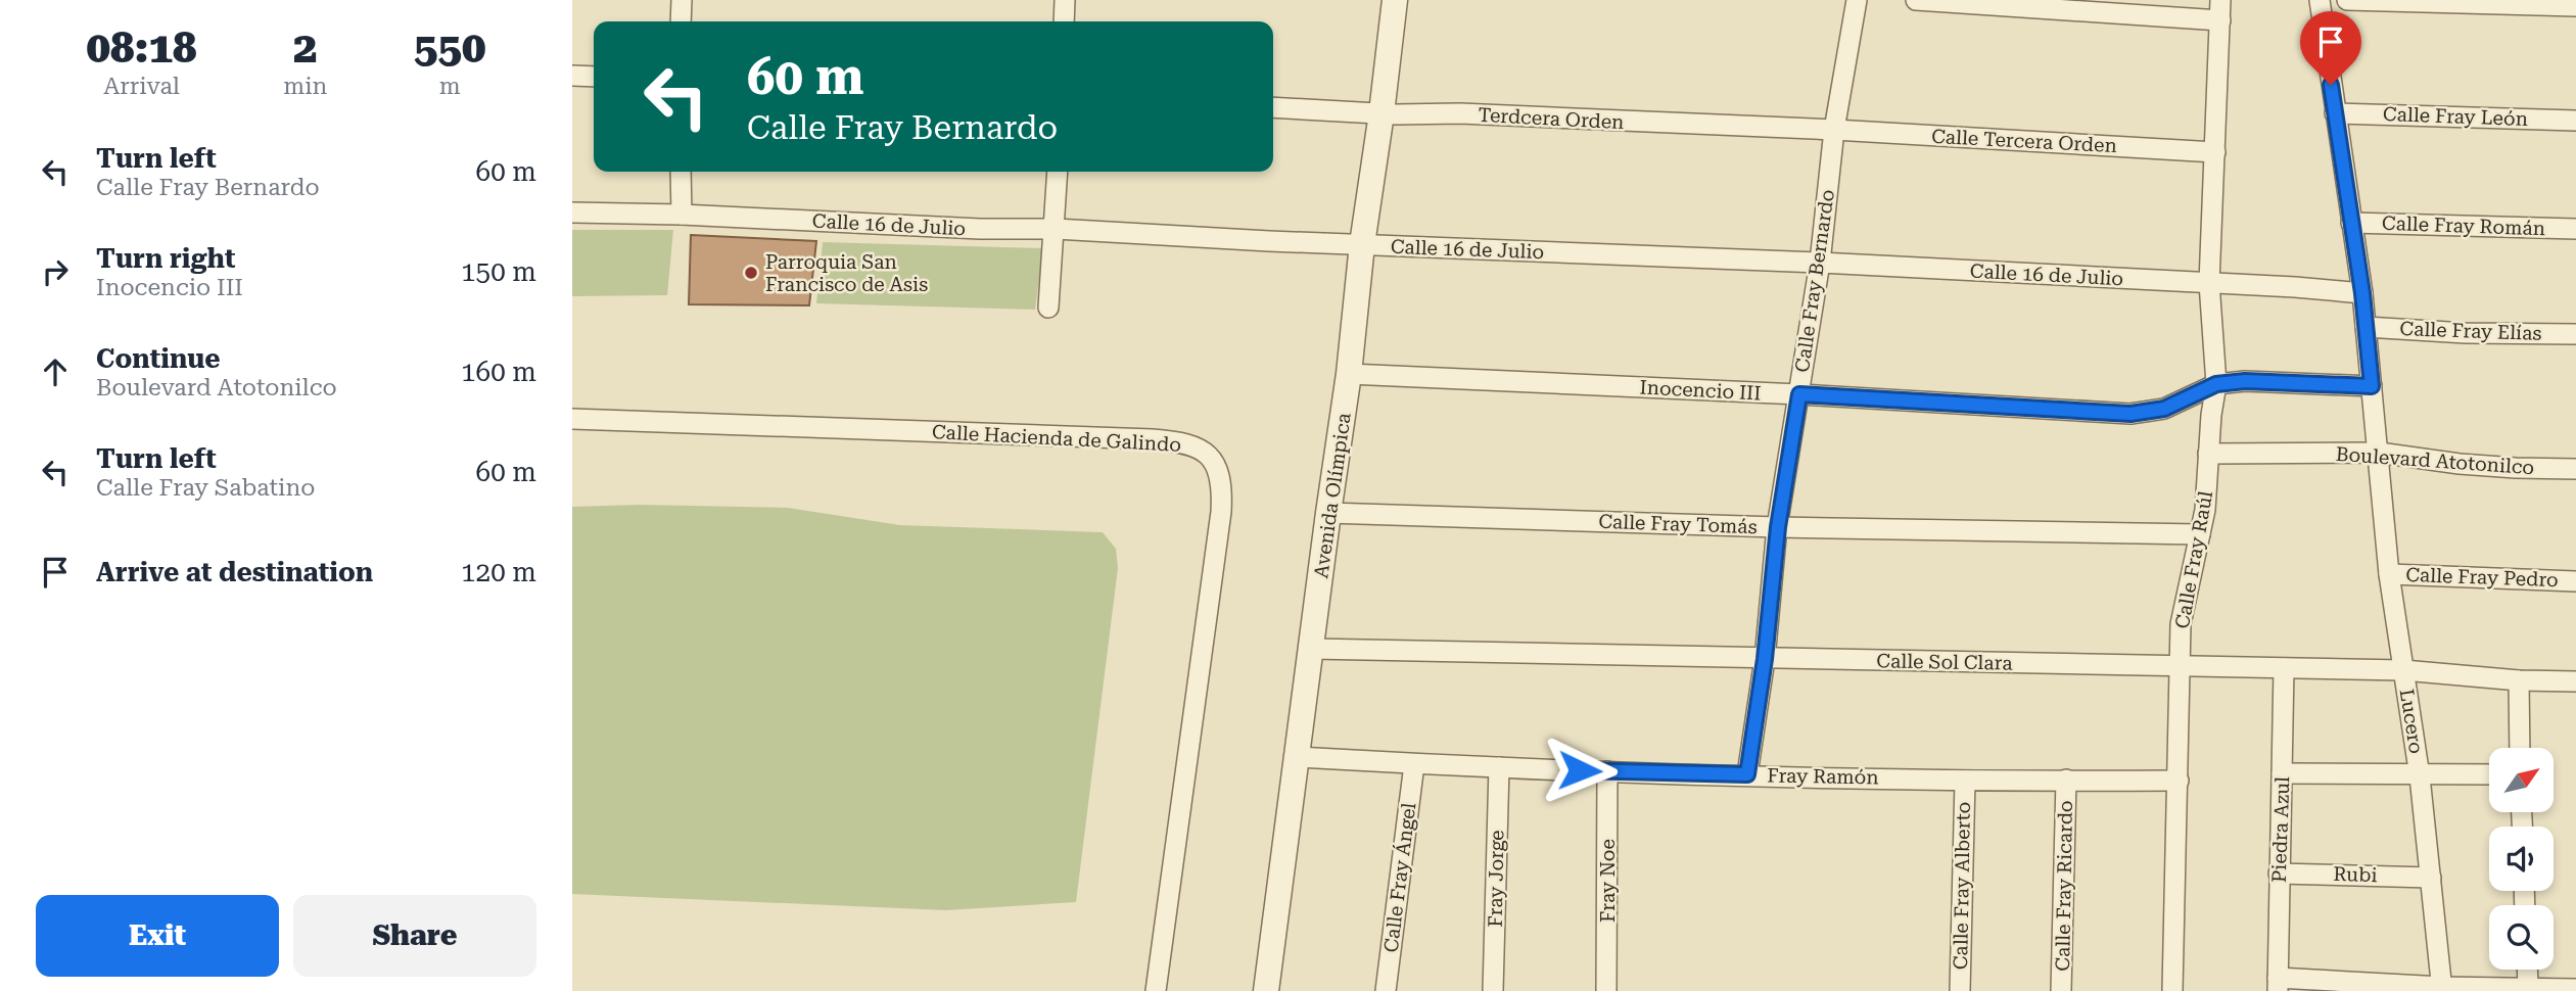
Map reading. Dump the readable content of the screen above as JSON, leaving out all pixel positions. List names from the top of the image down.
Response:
{
  "streets": {
    "street": [
      "Calle Fray León",
      "Terdcera Orden",
      "Calle Tercera Orden",
      "Calle 16 de Julio",
      "Calle Fray Román",
      "Calle Fray Bernardo",
      "Calle Fray Elías",
      "Inocencio III",
      "Calle Hacienda de Galindo",
      "Boulevard Atotonilco",
      "Avenida Olímpica",
      "Calle Fray Tomás",
      "Calle Fray Raúl",
      "Calle Fray Pedro",
      "Calle Sol Clara",
      "Lucero",
      "Fray Ramón",
      "Piedra Azul",
      "Rubi",
      "Calle Fray Ángel",
      "Fray Jorge",
      "Fray Noe",
      "Calle Fray Alberto",
      "Calle Fray Ricardo"
    ]
  },
  "crossings": [
    ["Calle Fray León", "Lucero"],
    ["Terdcera Orden", "Calle Tercera Orden"],
    ["Terdcera Orden", "Calle Fray Bernardo"],
    ["Terdcera Orden", "Avenida Olímpica"],
    ["Calle Tercera Orden", "Calle Fray Bernardo"],
    ["Calle Tercera Orden", "Calle Fray Raúl"],
    ["Calle 16 de Julio", "Calle Fray Bernardo"],
    ["Calle 16 de Julio", "Avenida Olímpica"],
    ["Calle 16 de Julio", "Calle Fray Raúl"],
    ["Calle 16 de Julio", "Lucero"],
    ["Calle Fray Román", "Lucero"],
    ["Calle Fray Bernardo", "Inocencio III"],
    ["Calle Fray Bernardo", "Calle Fray Tomás"],
    ["Calle Fray Bernardo", "Calle Sol Clara"],
    ["Calle Fray Bernardo", "Fray Ramón"],
    ["Calle Fray Elías", "Lucero"],
    ["Inocencio III", "Avenida Olímpica"],
    ["Inocencio III", "Calle Fray Raúl"],
    ["Boulevard Atotonilco", "Calle Fray Raúl"],
    ["Boulevard Atotonilco", "Lucero"],
    ["Avenida Olímpica", "Calle Fray Tomás"],
    ["Avenida Olímpica", "Calle Sol Clara"],
    ["Avenida Olímpica", "Fray Ramón"],
    ["Calle Fray Tomás", "Calle Fray Raúl"],
    ["Calle Fray Raúl", "Calle Sol Clara"],
    ["Calle Fray Raúl", "Fray Ramón"],
    ["Calle Fray Pedro", "Lucero"],
    ["Calle Sol Clara", "Lucero"],
    ["Calle Sol Clara", "Piedra Azul"],
    ["Lucero", "Rubi"],
    ["Fray Ramón", "Calle Fray Ángel"],
    ["Fray Ramón", "Fray Jorge"],
    ["Fray Ramón", "Fray Noe"],
    ["Fray Ramón", "Calle Fray Alberto"],
    ["Fray Ramón", "Calle Fray Ricardo"],
    ["Piedra Azul", "Rubi"]
  ],
  "places": ["Parroquia San Francisco de Asis"],
  "north": "top right",
  "page": {
    "eta": [
      "08:18",
      "Arrival",
      "2",
      "min",
      "550",
      "m"
    ],
    "turn": ["60 m", "Calle Fray Bernardo"],
    "list": [
      {
        "name": "Turn left",
        "note": "Calle Fray Bernardo",
        "value": "60 m"
      },
      {
        "name": "Turn right",
        "note": "Inocencio III",
        "value": "150 m"
      },
      {
        "name": "Continue",
        "note": "Boulevard Atotonilco",
        "value": "160 m"
      },
      {
        "name": "Turn left",
        "note": "Calle Fray Sabatino",
        "value": "60 m"
      },
      {
        "name": "Arrive at destination",
        "value": "120 m"
      }
    ],
    "buttons": ["Exit", "Share"]
  }
}
